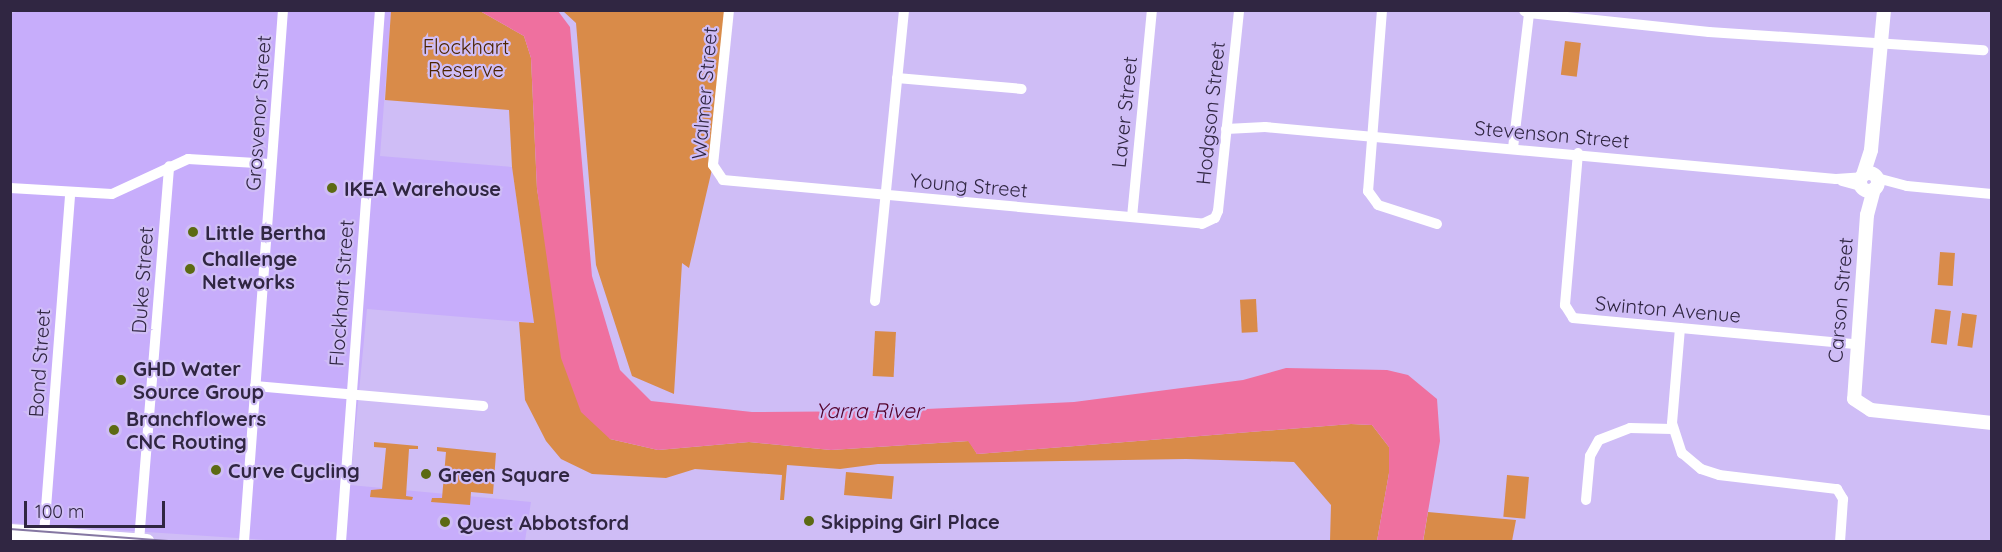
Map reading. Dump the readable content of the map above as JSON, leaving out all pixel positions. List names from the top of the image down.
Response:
{
  "streets": {
    "street": [
      "Walmer Street",
      "Laver Street",
      "Grosvenor Street",
      "Hodgson Street",
      "Stevenson Street",
      "Young Street",
      "Duke Street",
      "Flockhart Street",
      "Carson Street",
      "Swinton Avenue",
      "Bond Street"
    ]
  },
  "crossings": [
    ["Walmer Street", "Young Street"],
    ["Laver Street", "Young Street"],
    ["Hodgson Street", "Stevenson Street"],
    ["Hodgson Street", "Young Street"],
    ["Stevenson Street", "Carson Street"],
    ["Stevenson Street", "Swinton Avenue"],
    ["Carson Street", "Swinton Avenue"]
  ],
  "water": ["Yarra River"],
  "parks": ["Flockhart Reserve"],
  "places": [
    "IKEA Warehouse",
    "Little Bertha",
    "Challenge Networks",
    "GHD Water Source Group",
    "Branchflowers CNC Routing",
    "Curve Cycling",
    "Green Square",
    "Skipping Girl Place",
    "Quest Abbotsford"
  ],
  "scale_bar": "100 m"
}
